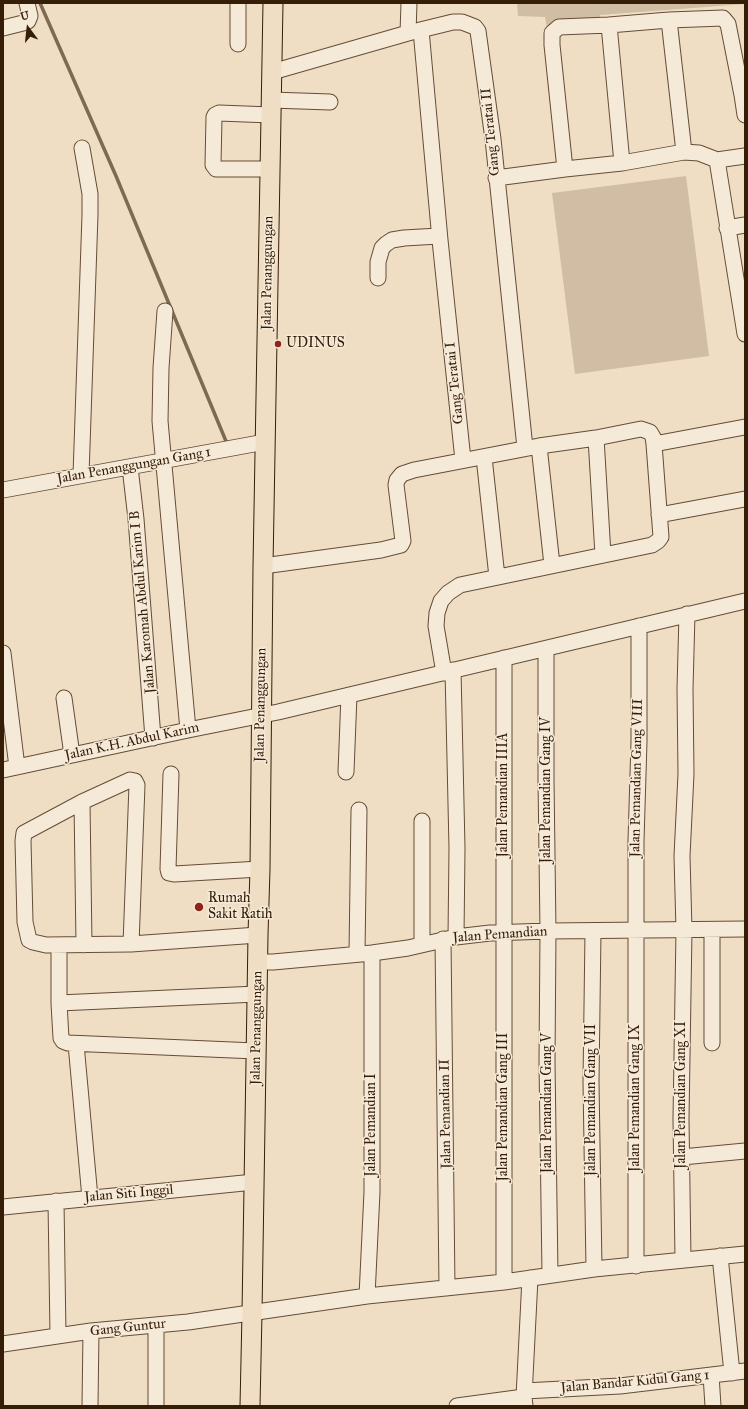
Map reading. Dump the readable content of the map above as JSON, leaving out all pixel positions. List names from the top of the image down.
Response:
{
  "streets": {
    "main road": ["Jalan Penanggungan"],
    "street": [
      "Gang Teratai II",
      "Gang Teratai I",
      "Jalan Penanggungan Gang 1",
      "Jalan Karomah Abdul Karim I B",
      "Jalan K.H. Abdul Karim",
      "Jalan Pemandian Gang VIII",
      "Jalan Pemandian Gang IV",
      "Jalan Pemandian IIIA",
      "Jalan Pemandian",
      "Jalan Pemandian Gang XI",
      "Jalan Pemandian Gang IX",
      "Jalan Pemandian Gang VII",
      "Jalan Pemandian Gang V",
      "Jalan Pemandian Gang III",
      "Jalan Pemandian II",
      "Jalan Pemandian I",
      "Jalan Siti Inggil",
      "Gang Guntur",
      "Jalan Bandar Kidul Gang 1"
    ]
  },
  "crossings": [
    ["Gang Teratai II", "Jalan Penanggungan"],
    ["Gang Teratai II", "Gang Teratai I"],
    ["Gang Teratai II", "Jalan Pemandian II"],
    ["Jalan Penanggungan", "Jalan Penanggungan Gang 1"],
    ["Jalan Penanggungan", "Jalan K.H. Abdul Karim"],
    ["Jalan Penanggungan", "Jalan Pemandian"],
    ["Jalan Penanggungan", "Jalan Siti Inggil"],
    ["Jalan Penanggungan", "Gang Guntur"],
    ["Jalan Penanggungan Gang 1", "Jalan Karomah Abdul Karim I B"],
    ["Jalan Karomah Abdul Karim I B", "Jalan K.H. Abdul Karim"],
    ["Jalan K.H. Abdul Karim", "Jalan Pemandian Gang VIII"],
    ["Jalan K.H. Abdul Karim", "Jalan Pemandian Gang IV"],
    ["Jalan K.H. Abdul Karim", "Jalan Pemandian IIIA"],
    ["Jalan K.H. Abdul Karim", "Jalan Pemandian Gang XI"],
    ["Jalan K.H. Abdul Karim", "Jalan Pemandian II"],
    ["Jalan Pemandian Gang VIII", "Jalan Pemandian"],
    ["Jalan Pemandian Gang VIII", "Jalan Pemandian Gang IX"],
    ["Jalan Pemandian Gang IV", "Jalan Pemandian"],
    ["Jalan Pemandian Gang IV", "Jalan Pemandian Gang V"],
    ["Jalan Pemandian IIIA", "Jalan Pemandian"],
    ["Jalan Pemandian IIIA", "Jalan Pemandian Gang III"],
    ["Jalan Pemandian", "Jalan Pemandian Gang XI"],
    ["Jalan Pemandian", "Jalan Pemandian Gang IX"],
    ["Jalan Pemandian", "Jalan Pemandian Gang VII"],
    ["Jalan Pemandian", "Jalan Pemandian Gang V"],
    ["Jalan Pemandian", "Jalan Pemandian Gang III"],
    ["Jalan Pemandian", "Jalan Pemandian II"],
    ["Jalan Pemandian", "Jalan Pemandian I"],
    ["Jalan Pemandian Gang XI", "Gang Guntur"],
    ["Jalan Pemandian Gang IX", "Gang Guntur"],
    ["Jalan Pemandian Gang VII", "Gang Guntur"],
    ["Jalan Pemandian Gang V", "Gang Guntur"],
    ["Jalan Pemandian Gang III", "Gang Guntur"],
    ["Jalan Pemandian II", "Gang Guntur"],
    ["Jalan Pemandian I", "Gang Guntur"]
  ],
  "places": ["UDINUS", "Rumah Sakit Ratih"],
  "north": "top"
}
